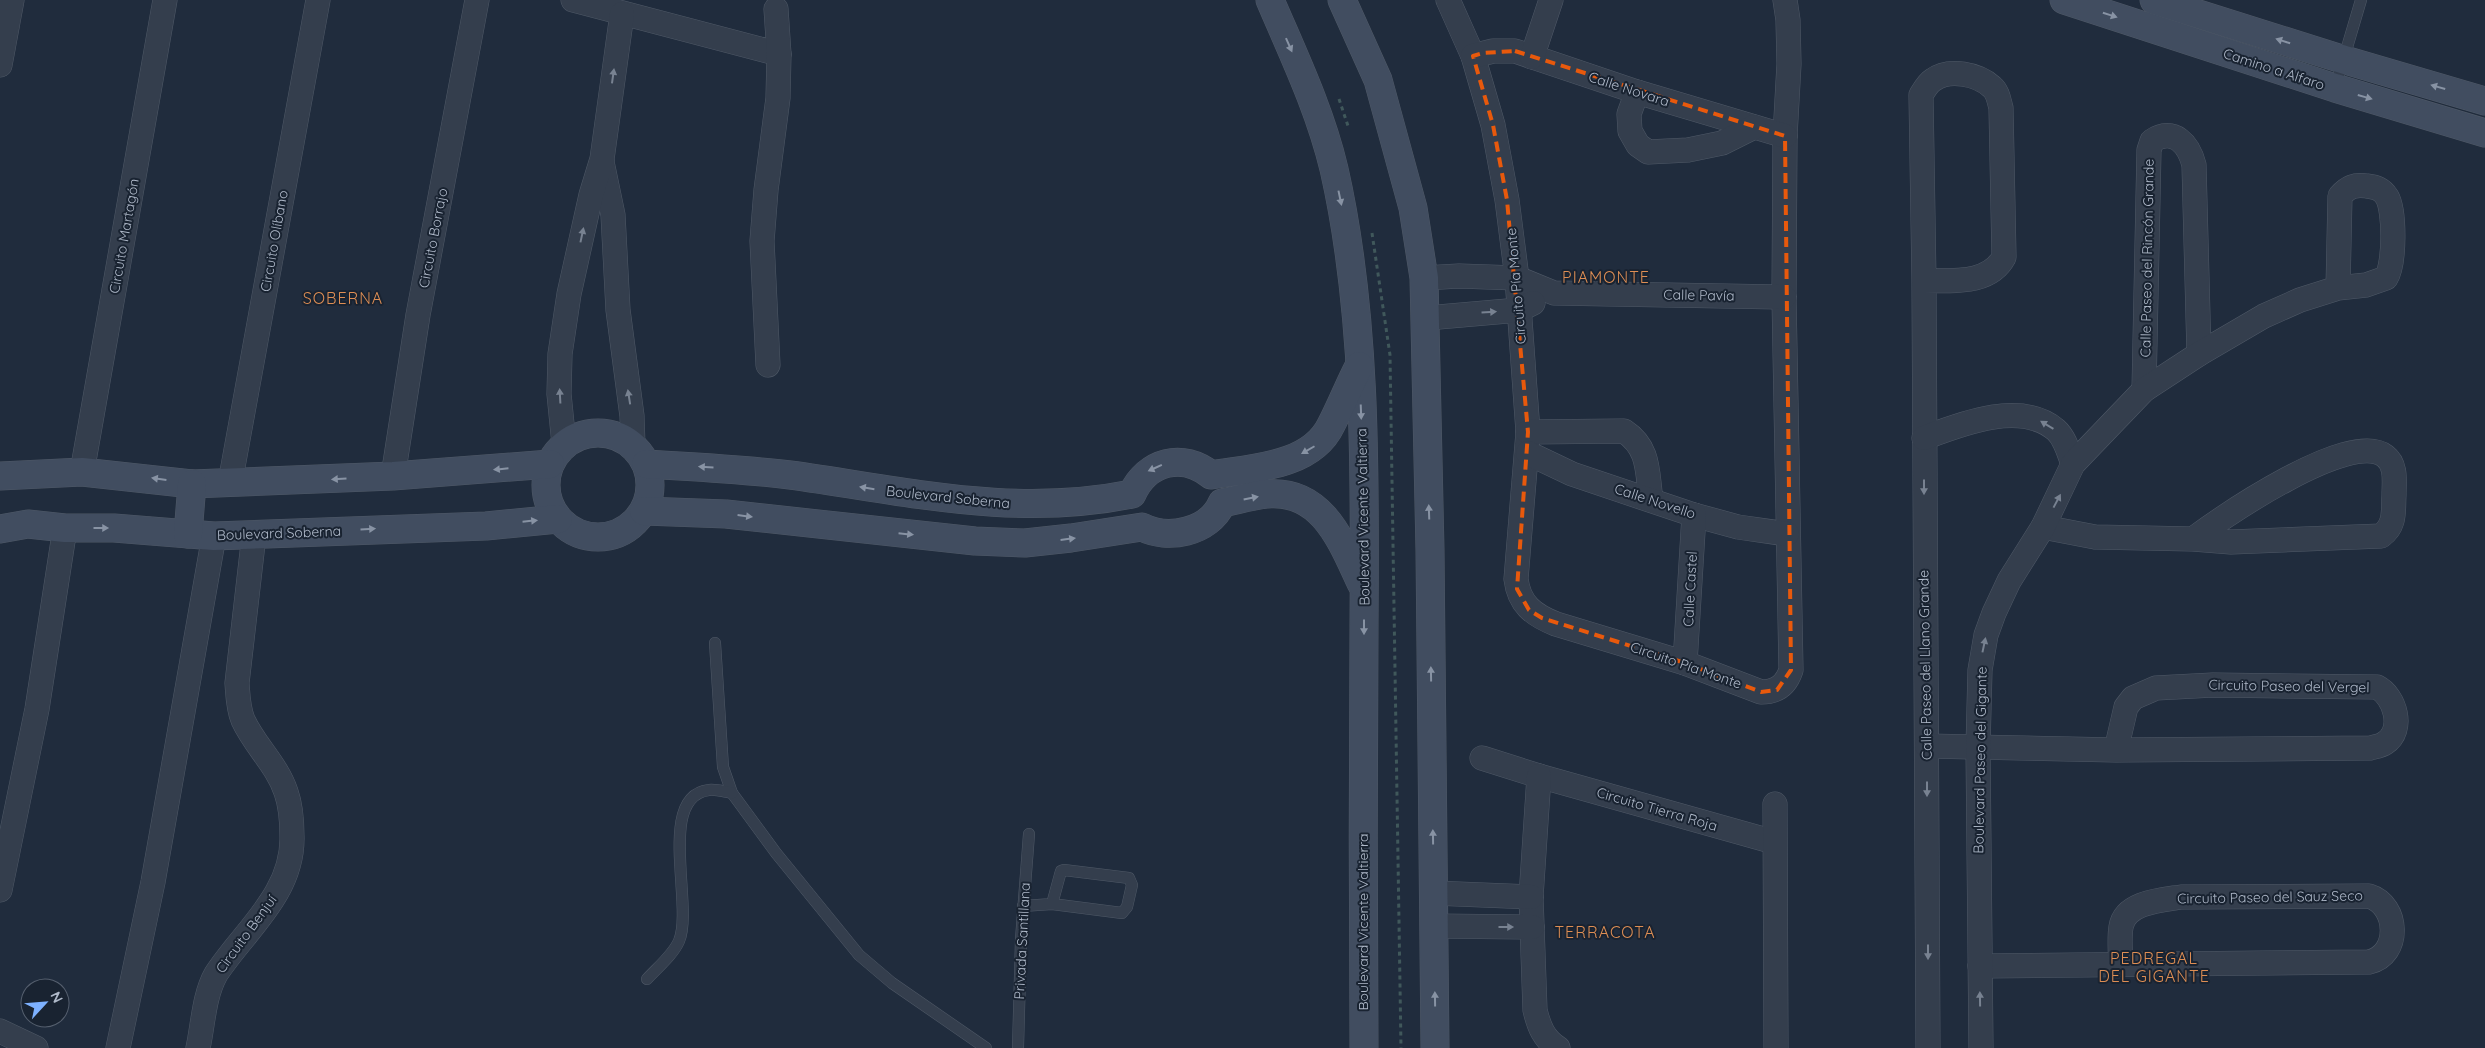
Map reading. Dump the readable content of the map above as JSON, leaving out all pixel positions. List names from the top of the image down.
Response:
{
  "streets": {
    "street": [
      "Camino a Alfaro",
      "Calle Novara",
      "Circuito Martagón",
      "Circuito Borrajo",
      "Circuito Olíbano",
      "Calle Paseo del Rincón Grande",
      "Circuito Pía Monte",
      "Calle Pavía",
      "Boulevard Soberna",
      "Calle Novello",
      "Boulevard Vicente Valtierra",
      "Calle Castel",
      "Calle Paseo del Llano Grande",
      "Circuito Paseo del Vergel",
      "Boulevard Paseo del Gigante",
      "Circuito Tierra Roja",
      "Circuito Paseo del Sauz Seco",
      "Circuito Benjuí"
    ],
    "lane": ["Privada Santillana"]
  },
  "crossings": [
    ["Calle Novara", "Circuito Pía Monte"],
    ["Circuito Pía Monte", "Calle Pavía"],
    ["Circuito Pía Monte", "Calle Novello"],
    ["Circuito Pía Monte", "Calle Castel"],
    ["Boulevard Soberna", "Circuito Benjuí"],
    ["Calle Novello", "Calle Castel"],
    ["Calle Paseo del Llano Grande", "Circuito Paseo del Vergel"],
    ["Circuito Paseo del Vergel", "Boulevard Paseo del Gigante"],
    ["Boulevard Paseo del Gigante", "Circuito Paseo del Sauz Seco"]
  ],
  "one_way": ["Boulevard Paseo del Gigante"],
  "districts": [
    "PIAMONTE",
    "SOBERNA",
    "TERRACOTA",
    "PEDREGAL DEL GIGANTE"
  ],
  "north": "top right"
}
